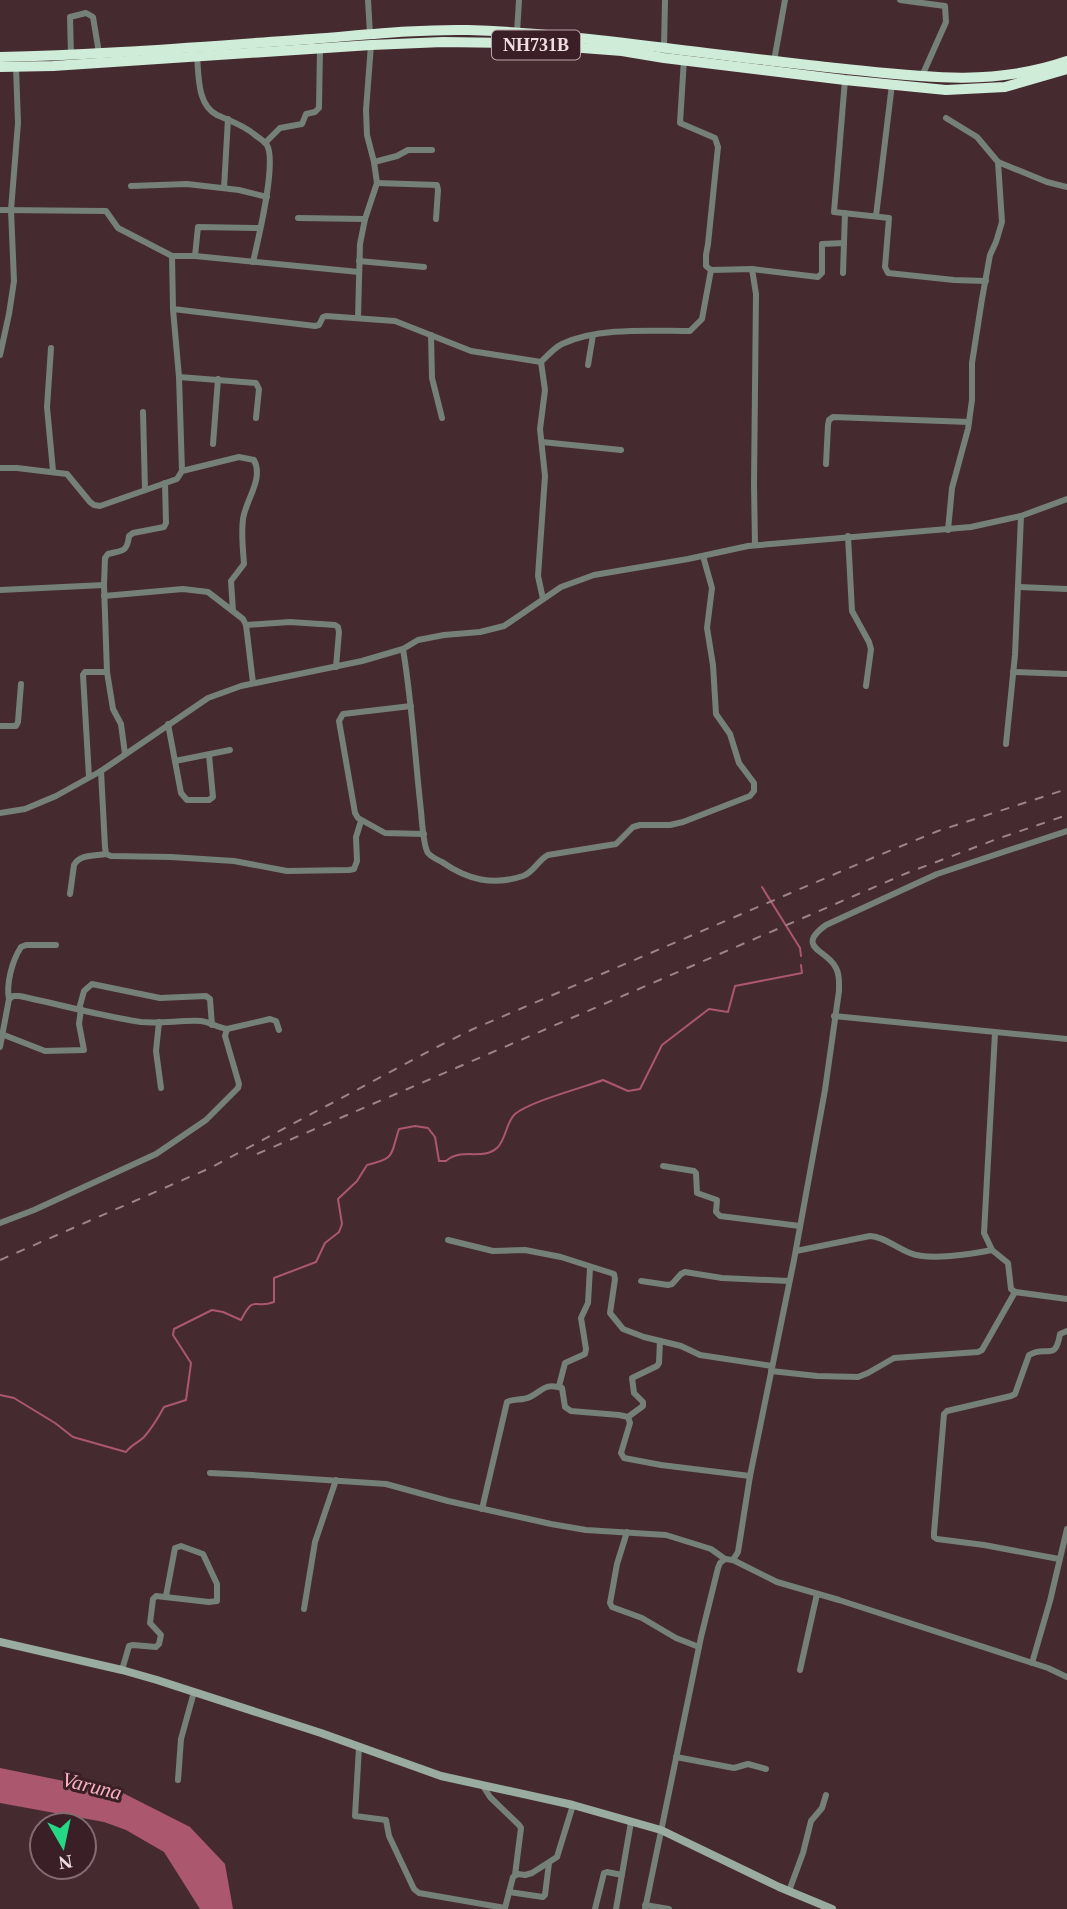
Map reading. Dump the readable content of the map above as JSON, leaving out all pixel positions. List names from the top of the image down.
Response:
{
  "streets": {
    "highway": ["NH731B"]
  },
  "water": ["Varuna"],
  "north": "bottom"
}
